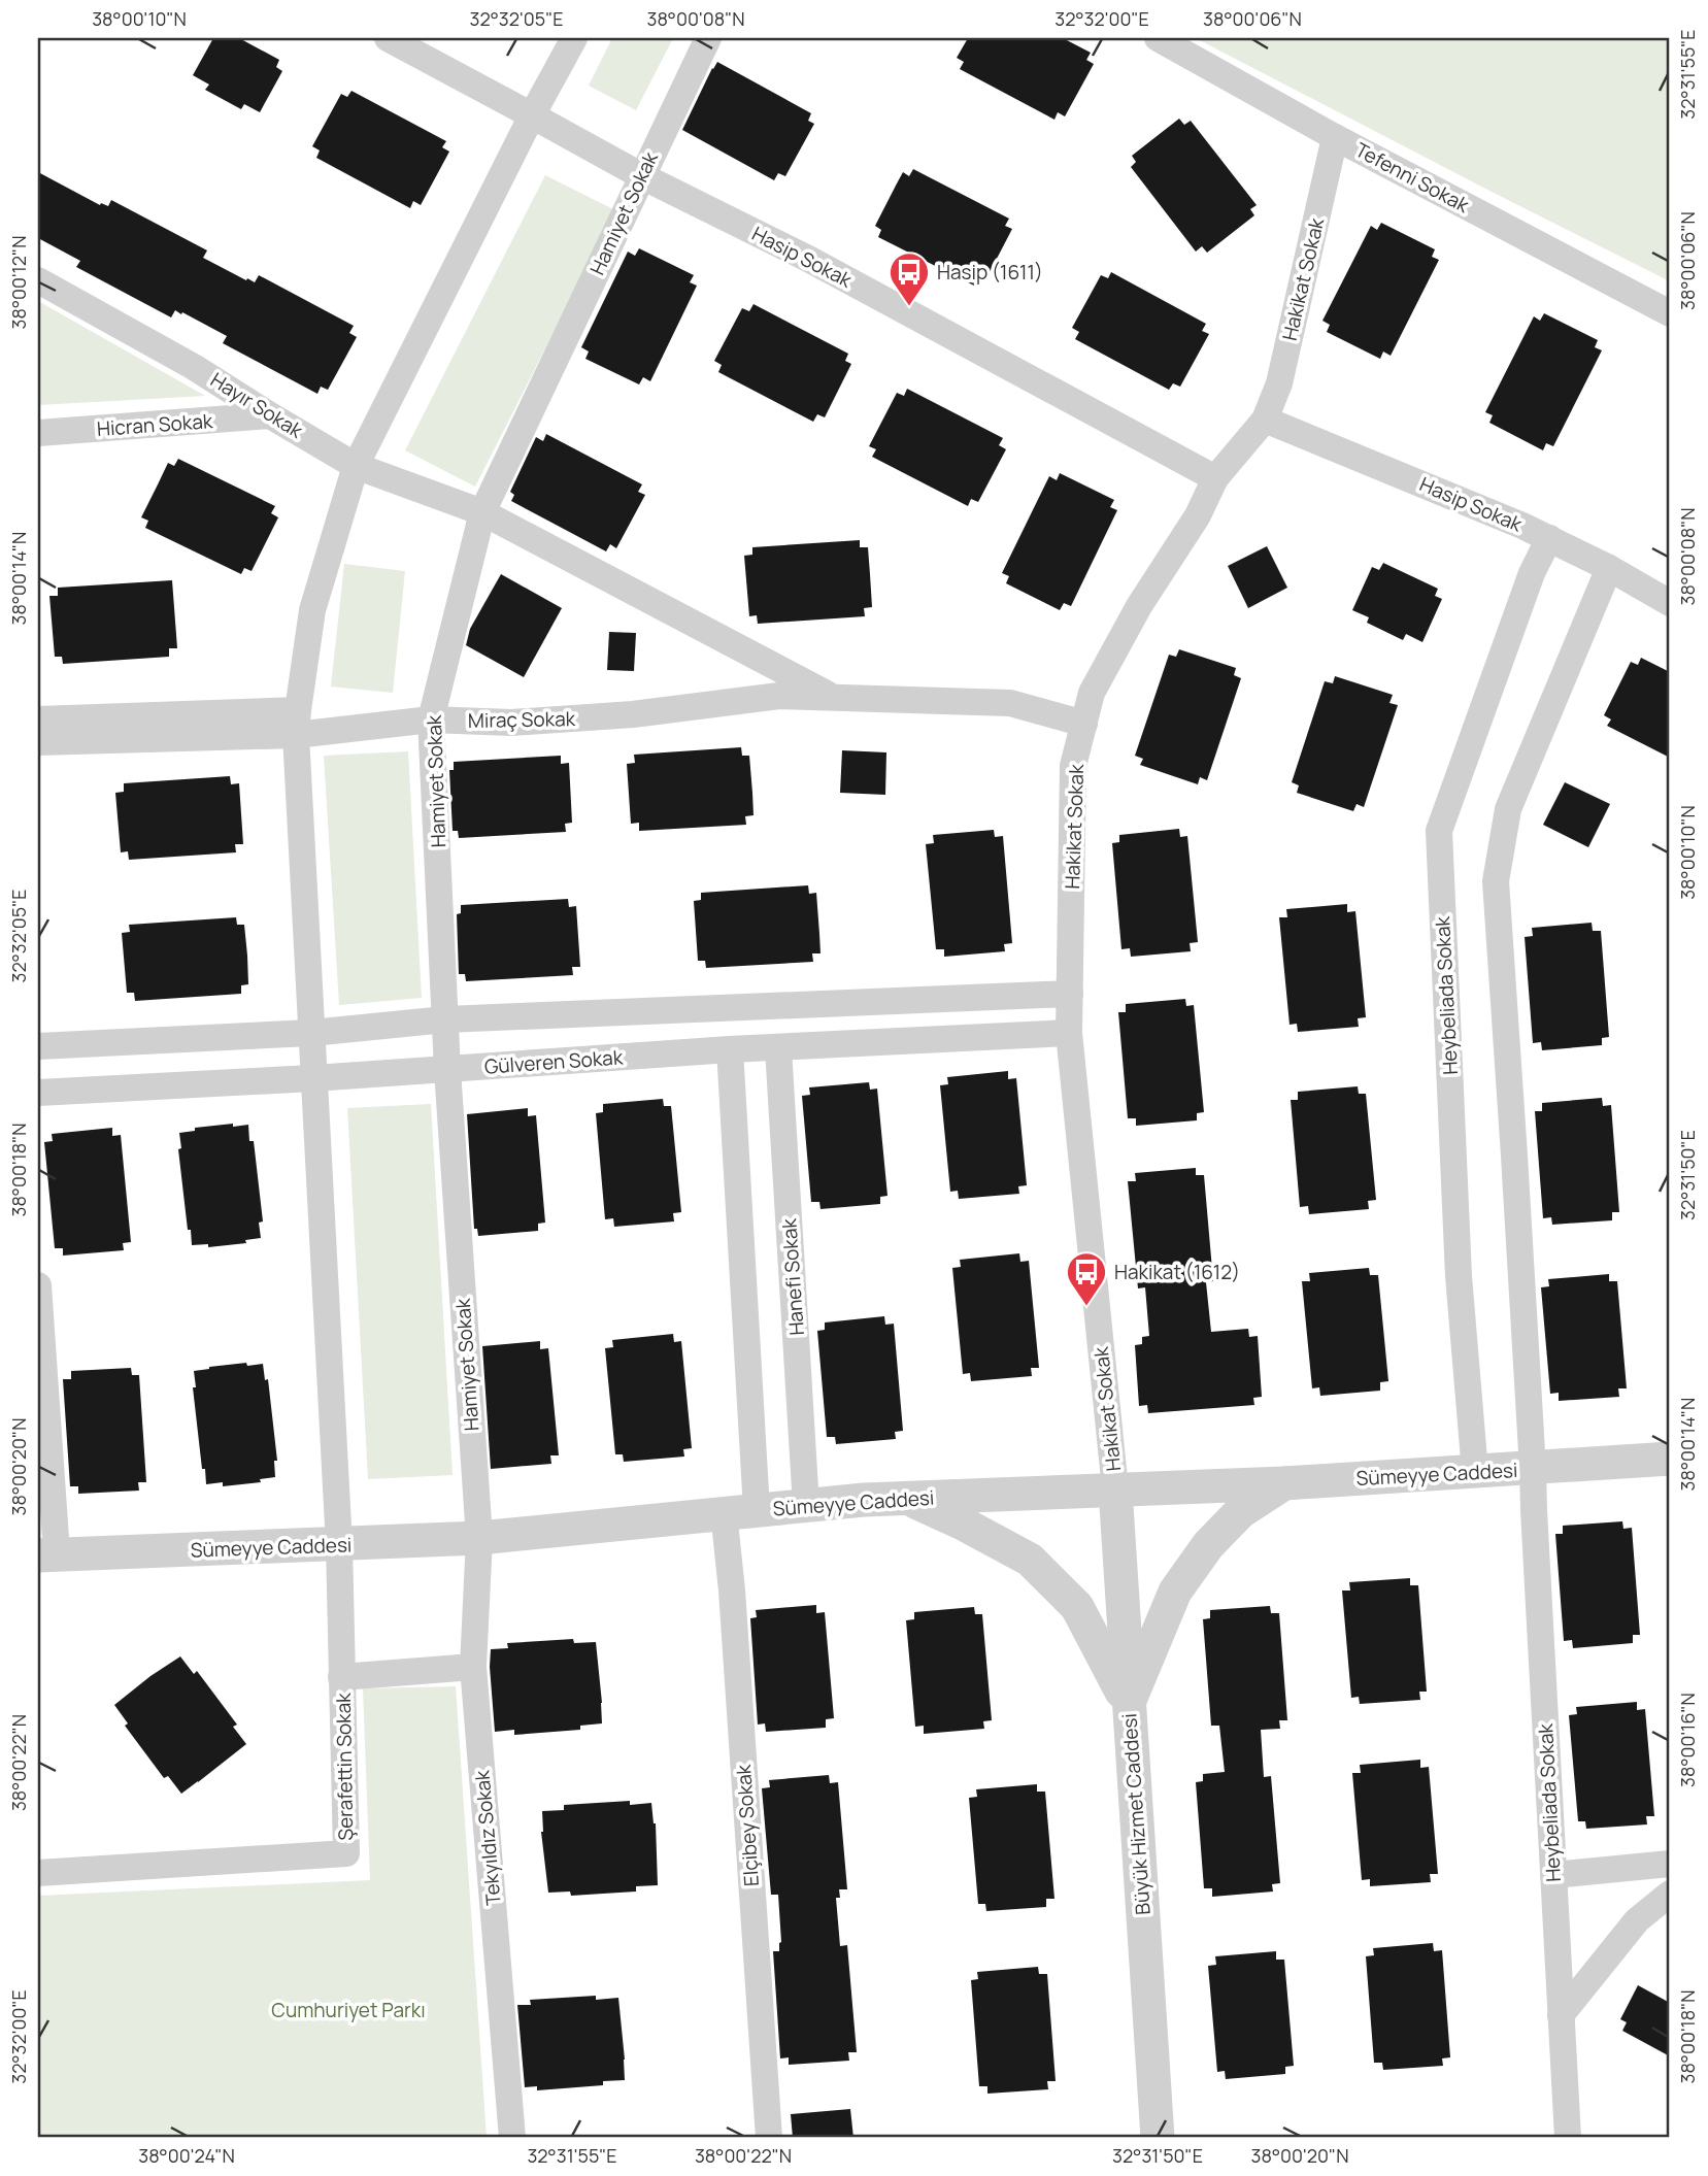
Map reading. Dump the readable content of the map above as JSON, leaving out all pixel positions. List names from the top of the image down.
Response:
{
  "streets": {
    "street": [
      "Tefenni Sokak",
      "Hamiyet Sokak",
      "Hasip Sokak",
      "Hakikat Sokak",
      "Hayır Sokak",
      "Hicran Sokak",
      "Miraç Sokak",
      "Heybeliada Sokak",
      "Gülveren Sokak",
      "Hanefi Sokak",
      "Sümeyye Caddesi",
      "Şerafettin Sokak",
      "Büyük Hizmet Caddesi",
      "Elçibey Sokak",
      "Tekyıldız Sokak"
    ]
  },
  "crossings": [
    ["Tefenni Sokak", "Hakikat Sokak"],
    ["Hamiyet Sokak", "Hasip Sokak"],
    ["Hamiyet Sokak", "Hayır Sokak"],
    ["Hamiyet Sokak", "Miraç Sokak"],
    ["Hamiyet Sokak", "Gülveren Sokak"],
    ["Hamiyet Sokak", "Sümeyye Caddesi"],
    ["Hamiyet Sokak", "Tekyıldız Sokak"],
    ["Hasip Sokak", "Hakikat Sokak"],
    ["Hasip Sokak", "Heybeliada Sokak"],
    ["Hasip Sokak", "Şerafettin Sokak"],
    ["Hakikat Sokak", "Miraç Sokak"],
    ["Hakikat Sokak", "Gülveren Sokak"],
    ["Hakikat Sokak", "Sümeyye Caddesi"],
    ["Hakikat Sokak", "Büyük Hizmet Caddesi"],
    ["Hayır Sokak", "Hicran Sokak"],
    ["Hayır Sokak", "Miraç Sokak"],
    ["Hayır Sokak", "Şerafettin Sokak"],
    ["Miraç Sokak", "Şerafettin Sokak"],
    ["Heybeliada Sokak", "Sümeyye Caddesi"],
    ["Gülveren Sokak", "Hanefi Sokak"],
    ["Gülveren Sokak", "Şerafettin Sokak"],
    ["Gülveren Sokak", "Elçibey Sokak"],
    ["Hanefi Sokak", "Sümeyye Caddesi"],
    ["Sümeyye Caddesi", "Şerafettin Sokak"],
    ["Sümeyye Caddesi", "Büyük Hizmet Caddesi"],
    ["Sümeyye Caddesi", "Elçibey Sokak"],
    ["Sümeyye Caddesi", "Tekyıldız Sokak"]
  ],
  "parks": ["Cumhuriyet Parkı"],
  "places": {
    "bus stop": ["Hasip (1611)", "Hakikat (1612)"]
  },
  "coordinates": [
    "38°00'10\"N",
    "32°32'05\"E",
    "38°00'08\"N",
    "32°32'00\"E",
    "38°00'06\"N",
    "32°31'55\"E",
    "38°00'12\"N",
    "38°00'14\"N",
    "38°00'18\"N",
    "32°31'50\"E",
    "38°00'20\"N",
    "38°00'16\"N",
    "38°00'22\"N",
    "38°00'24\"N"
  ]
}
